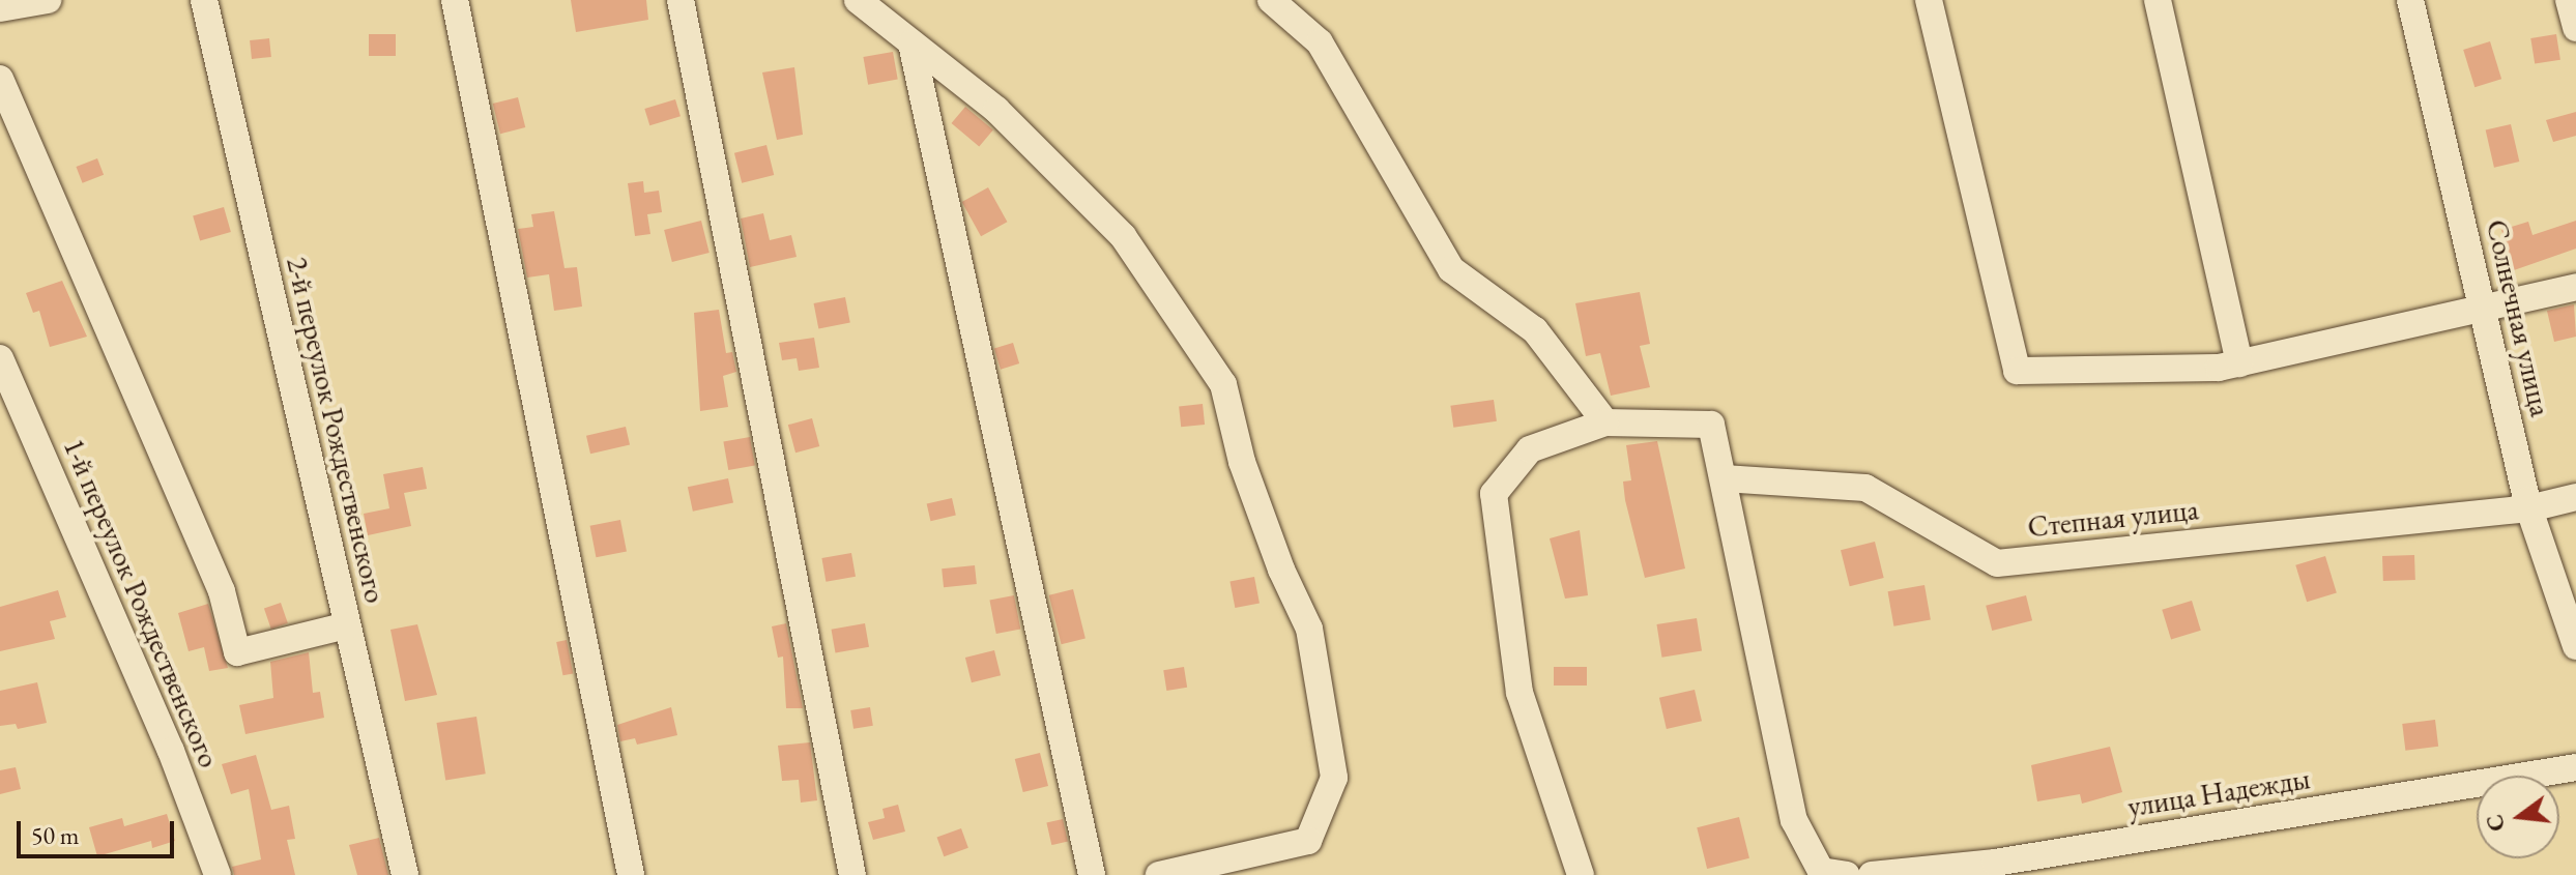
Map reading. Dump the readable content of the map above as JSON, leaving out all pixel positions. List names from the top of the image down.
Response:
{
  "streets": {
    "street": [
      "Солнечная улица",
      "2-й переулок Рождественского",
      "Степная улица",
      "1-й переулок Рождественского",
      "улица Надежды"
    ]
  },
  "crossings": [
    ["Солнечная улица", "Степная улица"]
  ],
  "scale_bar": "50 m",
  "north": "left"
}
